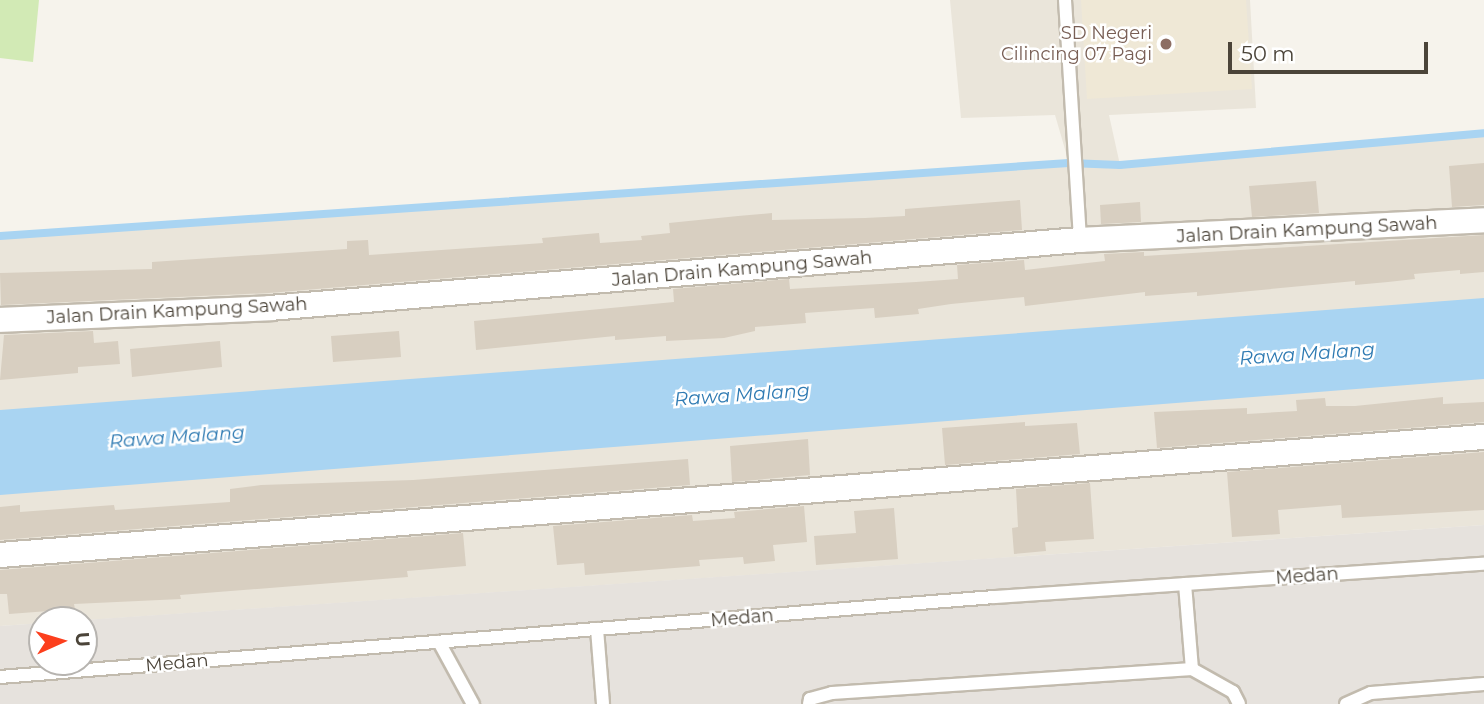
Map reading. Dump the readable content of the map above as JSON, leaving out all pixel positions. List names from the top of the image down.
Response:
{
  "streets": {
    "street": ["Jalan Drain Kampung Sawah"],
    "lane": ["Medan"]
  },
  "water": ["Rawa Malang"],
  "places": ["SD Negeri Cilincing 07 Pagi"],
  "scale_bar": "50 m",
  "north": "right"
}
